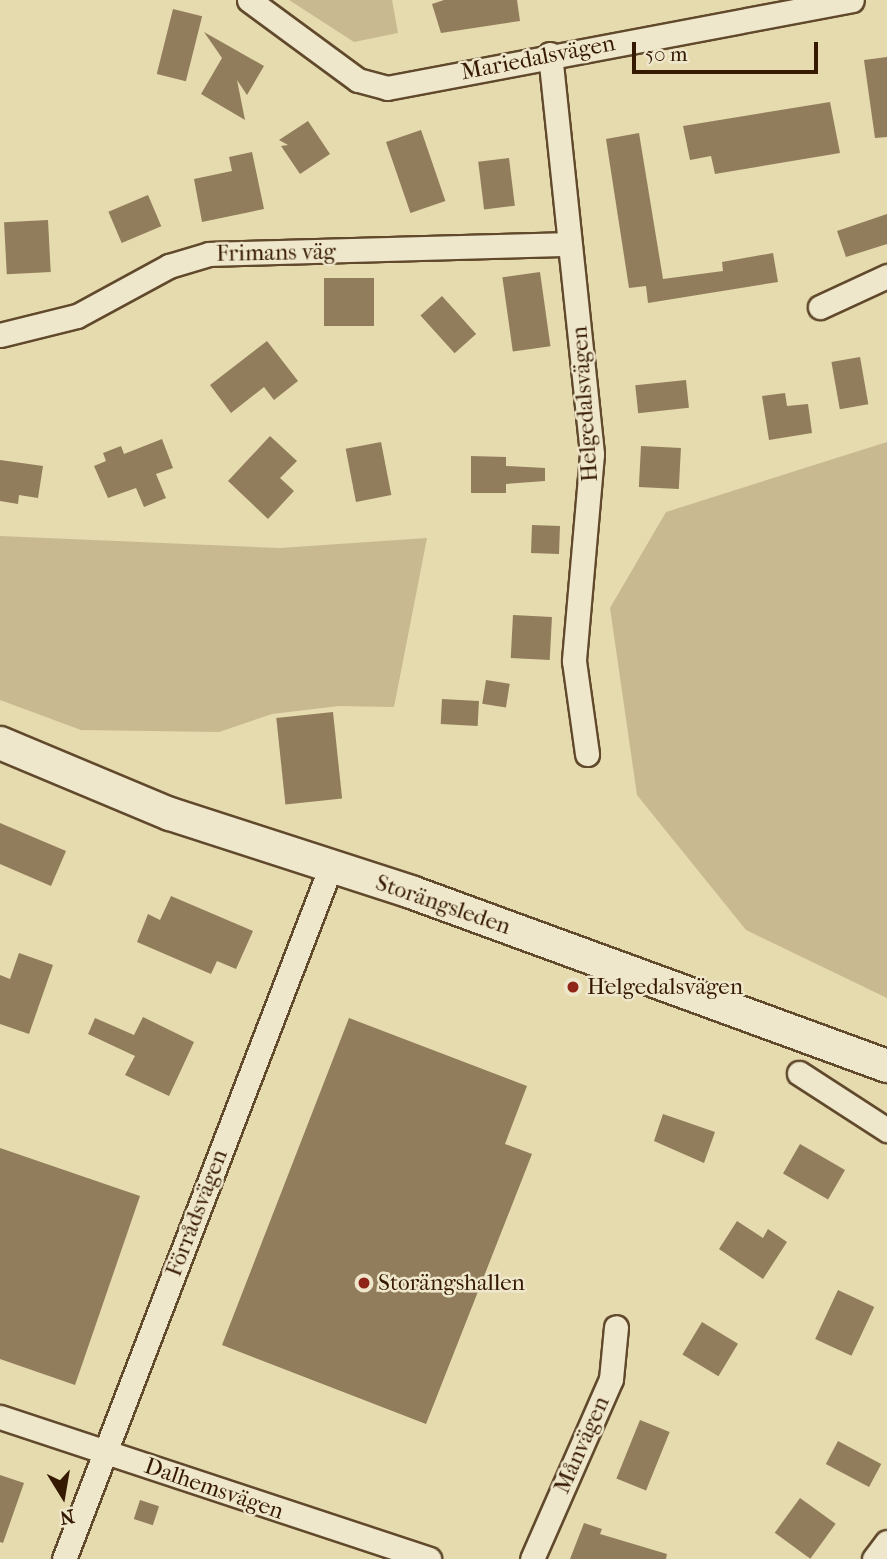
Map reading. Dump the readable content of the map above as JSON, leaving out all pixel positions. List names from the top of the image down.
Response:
{
  "streets": {
    "main road": ["Storängsleden"],
    "street": [
      "Mariedalsvägen",
      "Frimans väg",
      "Helgedalsvägen",
      "Förrådsvägen",
      "Månvägen",
      "Dalhemsvägen"
    ]
  },
  "crossings": [
    ["Mariedalsvägen", "Helgedalsvägen"],
    ["Frimans väg", "Helgedalsvägen"],
    ["Storängsleden", "Förrådsvägen"],
    ["Förrådsvägen", "Dalhemsvägen"]
  ],
  "places": ["Helgedalsvägen", "Storängshallen"],
  "scale_bar": "50 m",
  "north": "bottom"
}
